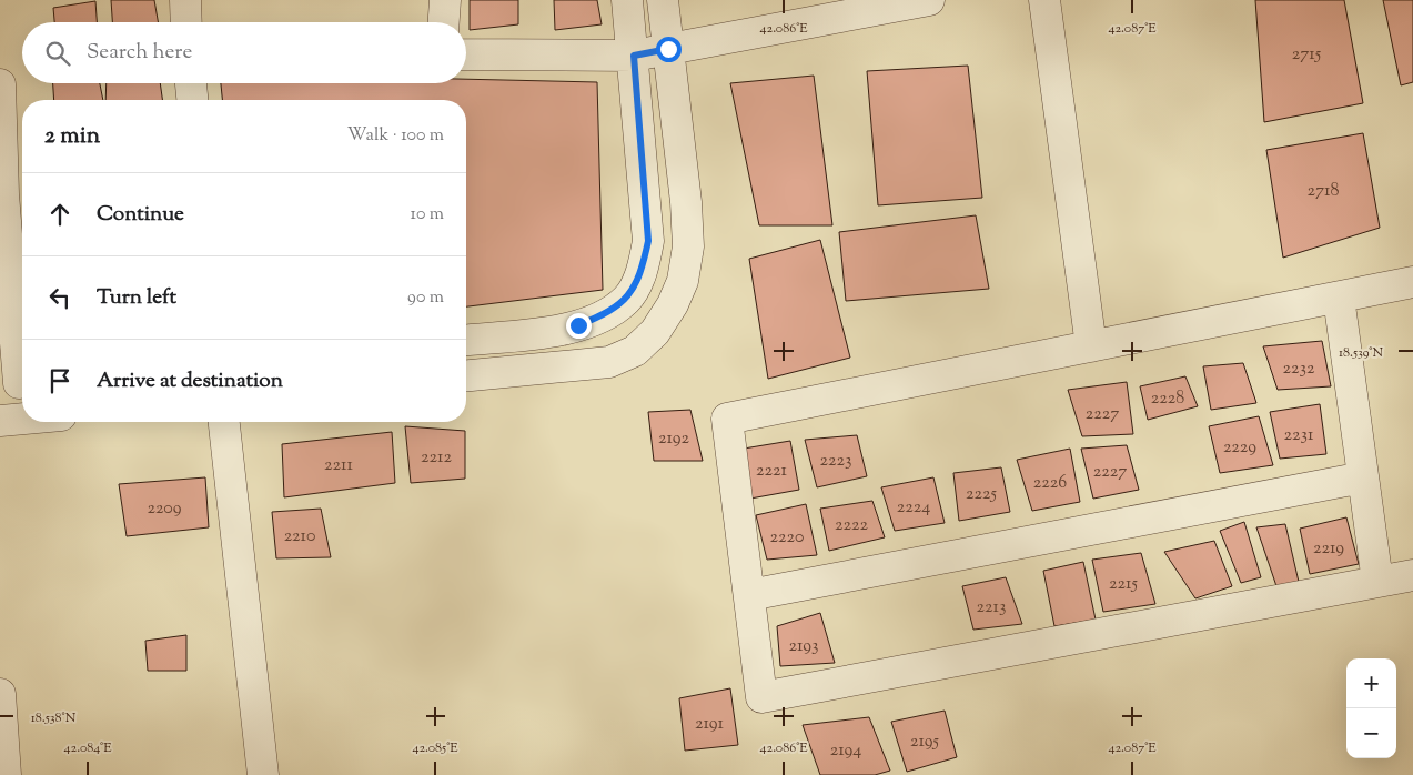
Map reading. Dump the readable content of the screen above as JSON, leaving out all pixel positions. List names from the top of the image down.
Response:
{
  "house_numbers": [
    "2715",
    "2718",
    "2232",
    "2228",
    "2227",
    "2231",
    "2192",
    "2229",
    "2212",
    "2223",
    "2211",
    "2221",
    "2227",
    "2226",
    "2225",
    "2224",
    "2209",
    "2222",
    "2210",
    "2220",
    "2219",
    "2215",
    "2213",
    "2193",
    "2191",
    "2195",
    "2194"
  ],
  "page": {
    "search": "Search here",
    "heading": ["2 min", "Walk · 100 m"],
    "list": [
      ["Continue", "10 m"],
      ["Turn left", "90 m"],
      "Arrive at destination"
    ],
    "map_buttons": ["+", "−"]
  },
  "coordinates": [
    "42.086°E",
    "42.087°E",
    "18.539°N",
    "18.538°N",
    "42.084°E",
    "42.085°E"
  ]
}
